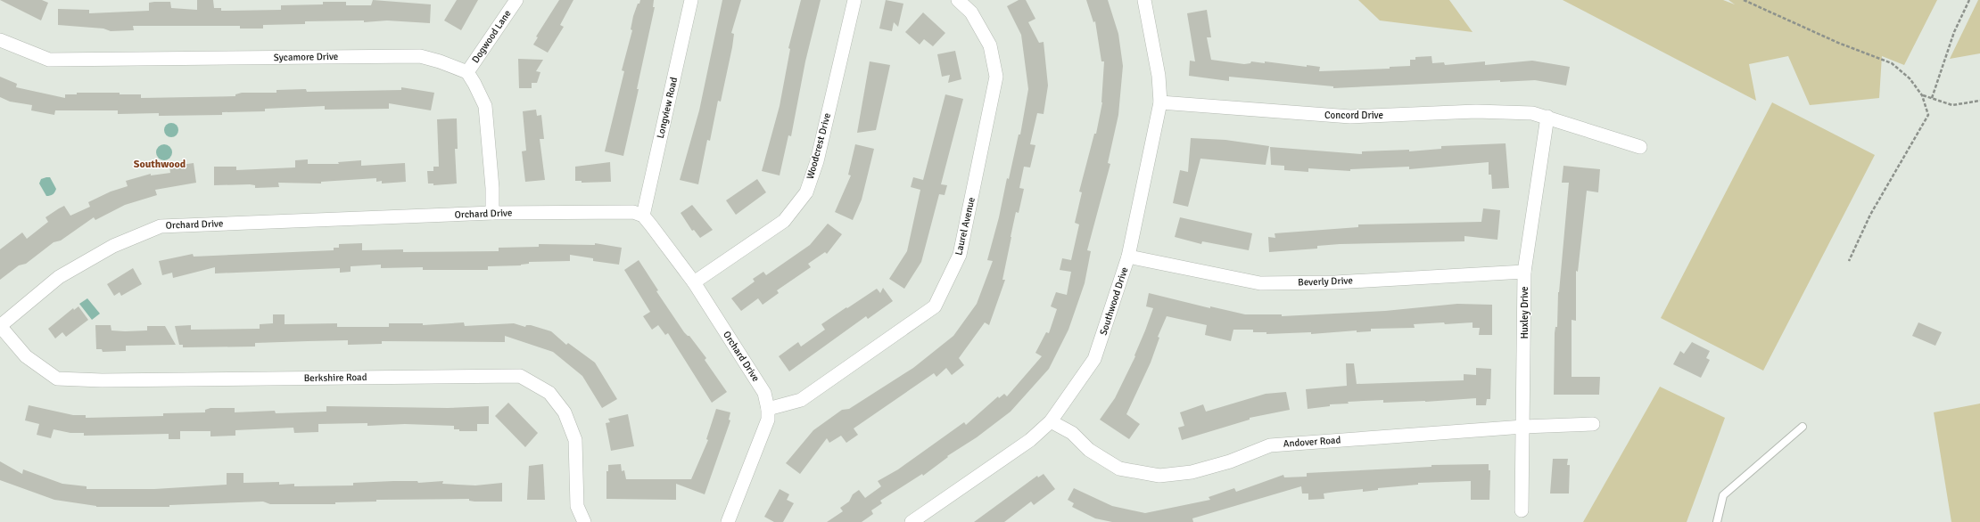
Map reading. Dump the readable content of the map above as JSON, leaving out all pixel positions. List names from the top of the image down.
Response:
{
  "streets": {
    "street": [
      "Dogwood Lane",
      "Sycamore Drive",
      "Longview Road",
      "Concord Drive",
      "Woodcrest Drive",
      "Orchard Drive",
      "Laurel Avenue",
      "Beverly Drive",
      "Southwood Drive",
      "Huxley Drive",
      "Berkshire Road",
      "Andover Road"
    ]
  },
  "crossings": [
    ["Dogwood Lane", "Sycamore Drive"],
    ["Longview Road", "Orchard Drive"],
    ["Concord Drive", "Southwood Drive"],
    ["Concord Drive", "Huxley Drive"],
    ["Woodcrest Drive", "Orchard Drive"],
    ["Orchard Drive", "Laurel Avenue"],
    ["Orchard Drive", "Berkshire Road"],
    ["Beverly Drive", "Southwood Drive"],
    ["Beverly Drive", "Huxley Drive"],
    ["Southwood Drive", "Andover Road"],
    ["Huxley Drive", "Andover Road"]
  ],
  "districts": ["Southwood"]
}
